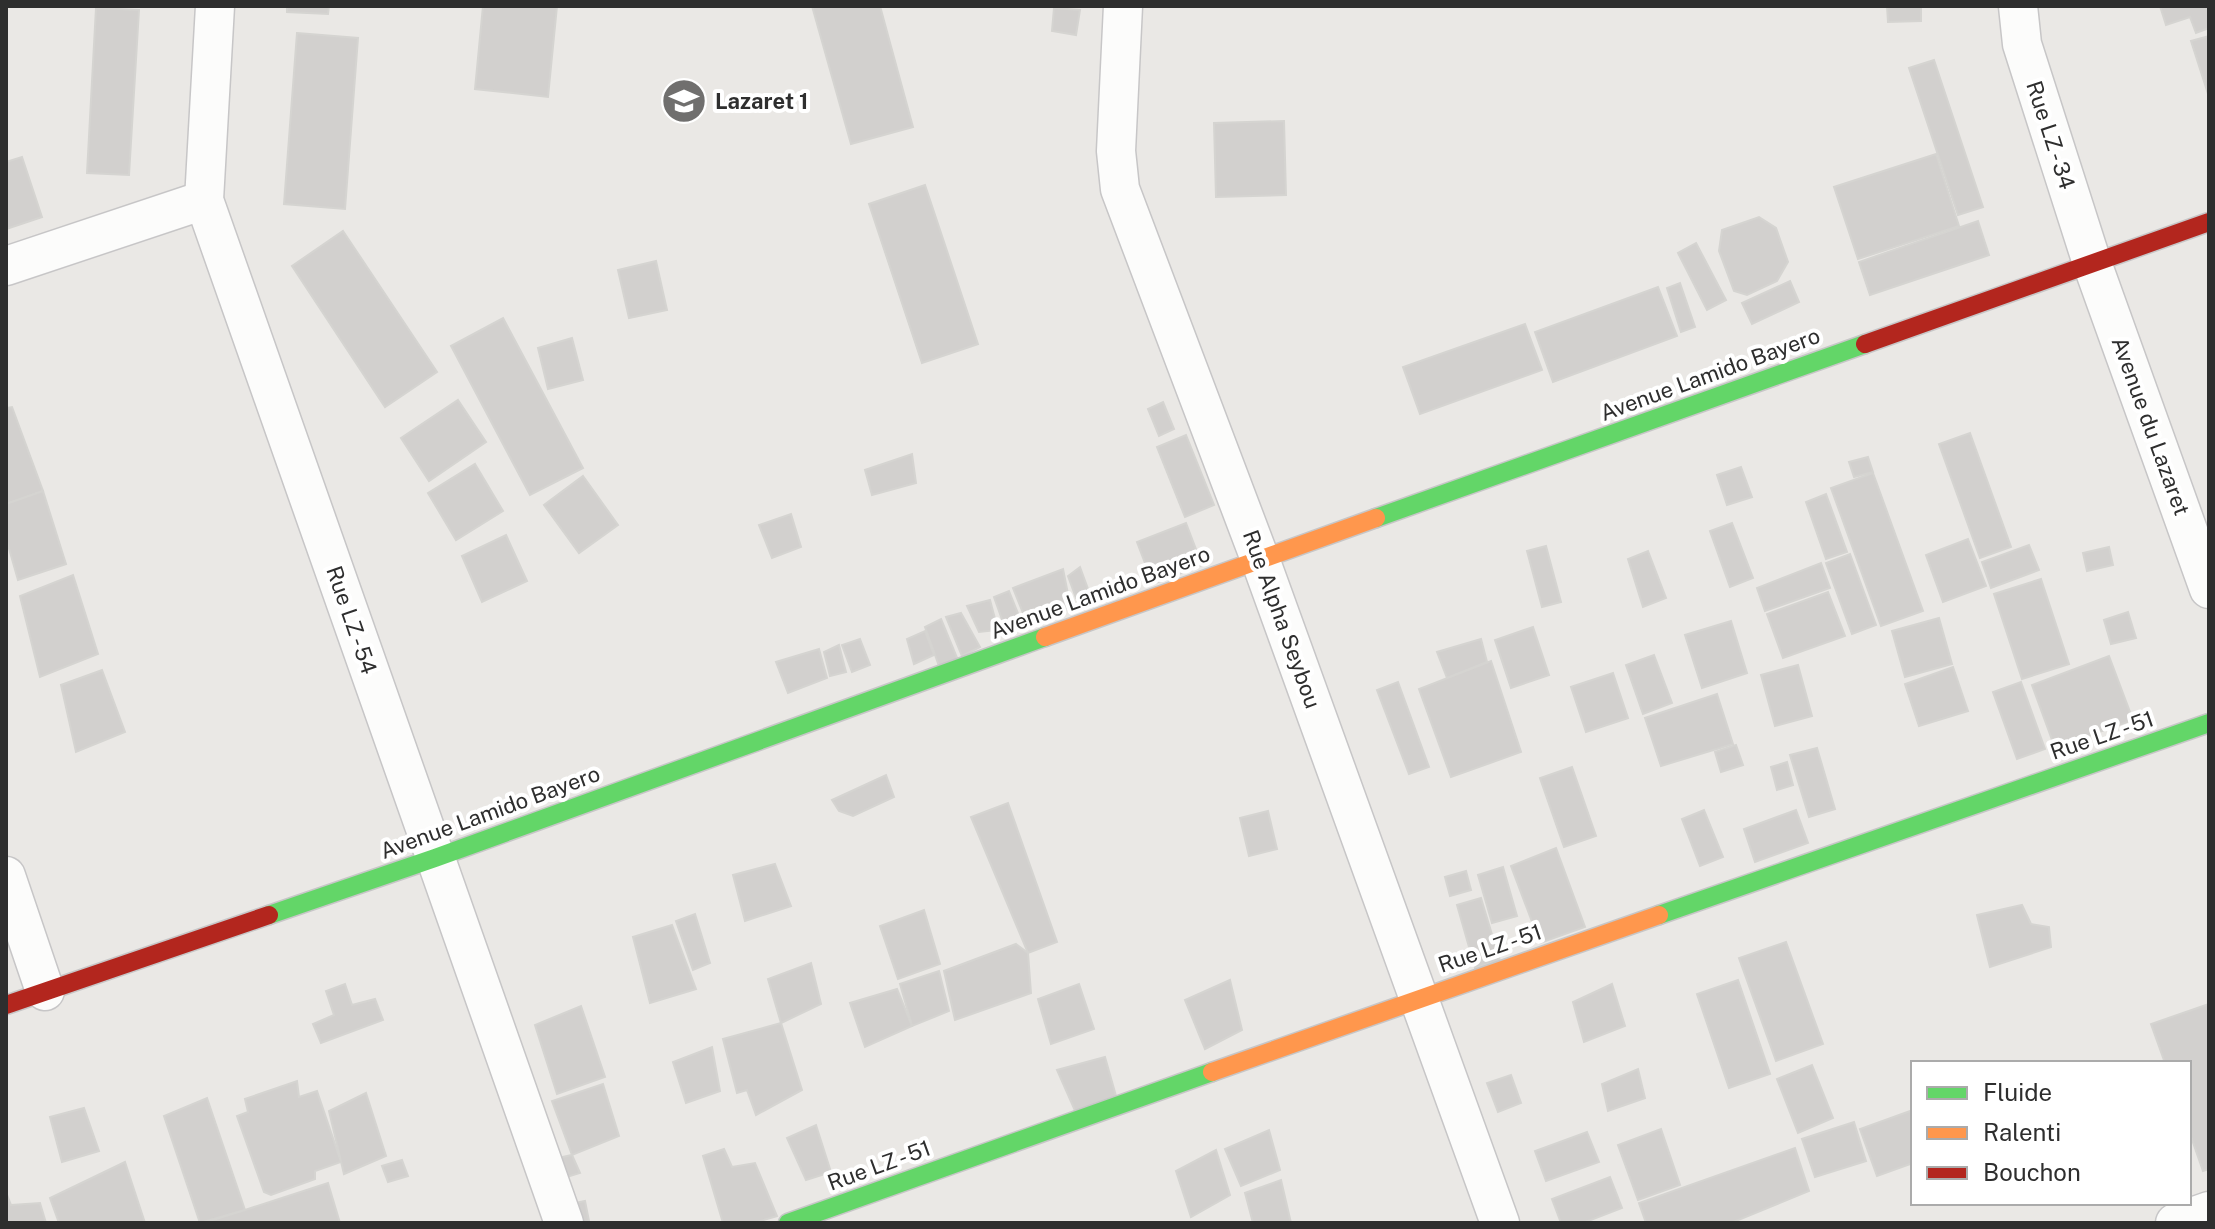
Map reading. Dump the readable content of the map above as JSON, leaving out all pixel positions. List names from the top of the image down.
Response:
{
  "streets": {
    "street": [
      "Rue LZ - 34",
      "Avenue Lamido Bayero",
      "Avenue du Lazaret",
      "Rue Alpha Seybou",
      "Rue LZ - 54",
      "Rue LZ - 51"
    ]
  },
  "crossings": [
    ["Rue LZ - 34", "Avenue Lamido Bayero"],
    ["Rue LZ - 34", "Avenue du Lazaret"],
    ["Avenue Lamido Bayero", "Avenue du Lazaret"],
    ["Avenue Lamido Bayero", "Rue Alpha Seybou"],
    ["Avenue Lamido Bayero", "Rue LZ - 54"],
    ["Rue Alpha Seybou", "Rue LZ - 51"]
  ],
  "places": {
    "school or university": ["Lazaret 1"]
  },
  "legend": ["Fluide", "Ralenti", "Bouchon"]
}
